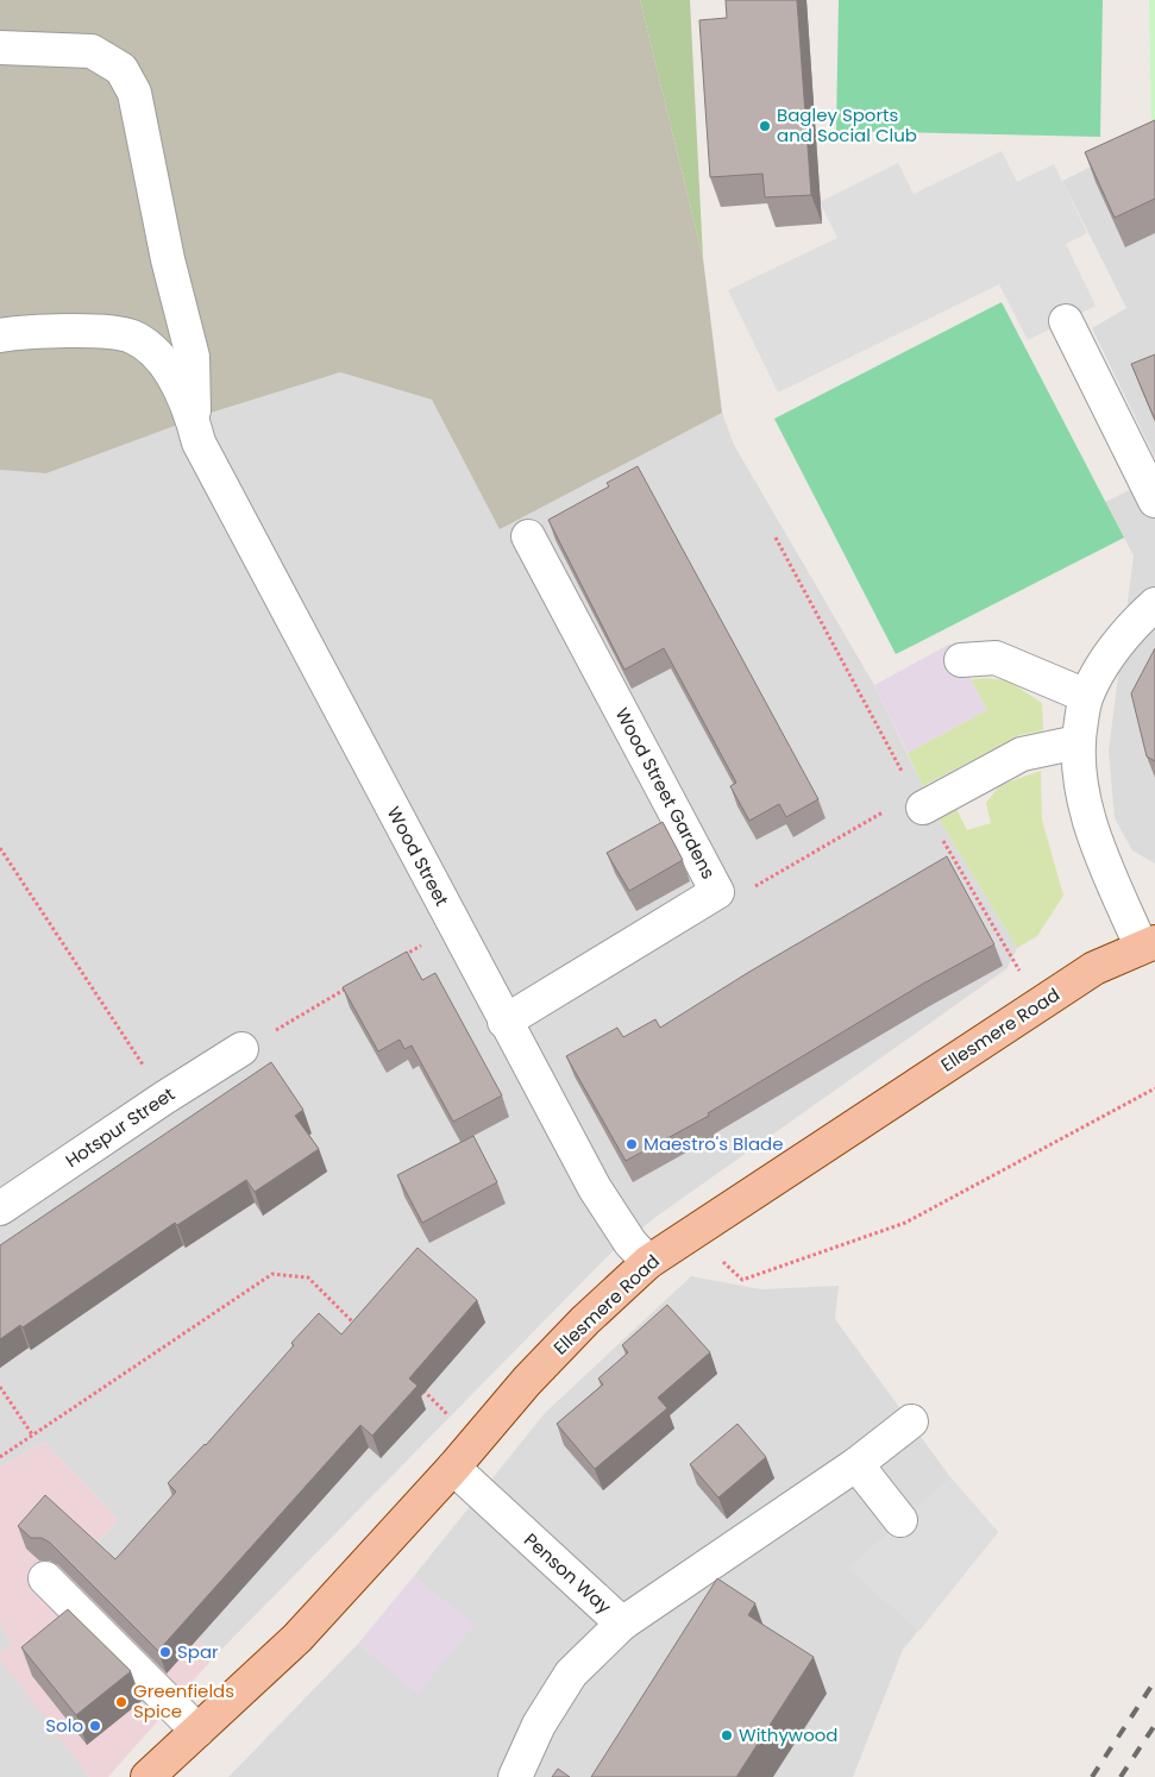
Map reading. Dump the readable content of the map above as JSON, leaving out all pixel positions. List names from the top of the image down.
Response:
{
  "streets": {
    "main road": ["Ellesmere Road"],
    "street": [
      "Wood Street Gardens",
      "Wood Street",
      "Hotspur Street",
      "Penson Way"
    ]
  },
  "crossings": [
    ["Wood Street Gardens", "Wood Street"],
    ["Wood Street", "Ellesmere Road"],
    ["Ellesmere Road", "Penson Way"]
  ],
  "places": [
    "Bagley Sports and Social Club",
    "Maestro's Blade",
    "Spar",
    "Greenfields Spice",
    "Solo",
    "Withywood"
  ]
}
